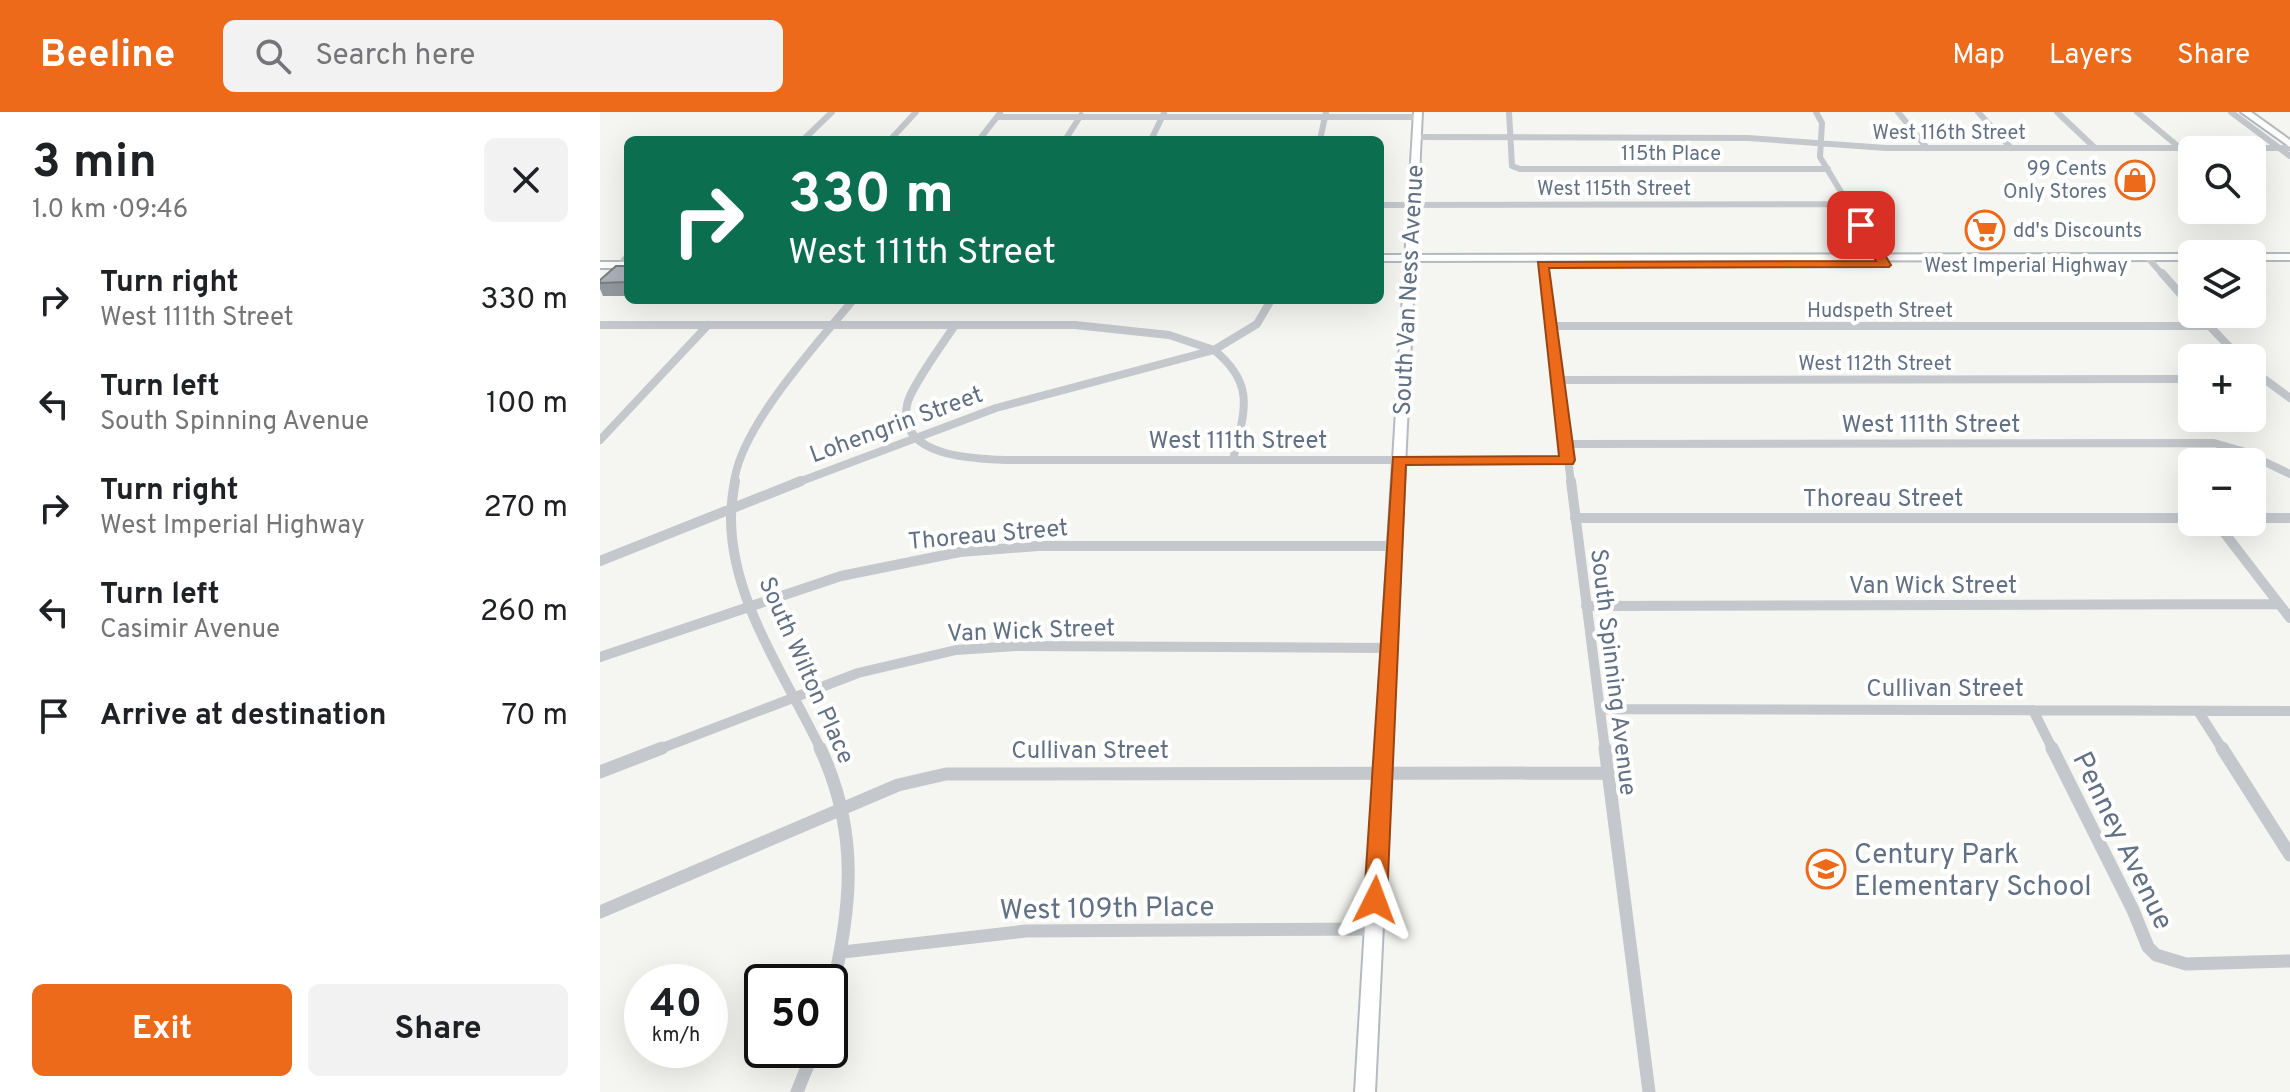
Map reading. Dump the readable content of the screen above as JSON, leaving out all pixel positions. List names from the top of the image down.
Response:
{
  "streets": {
    "main road": ["West Imperial Highway", "South Van Ness Avenue"],
    "street": [
      "West 116th Street",
      "115th Place",
      "West 115th Street",
      "Hudspeth Street",
      "West 112th Street",
      "Lohengrin Street",
      "West 111th Street",
      "Thoreau Street",
      "Van Wick Street",
      "South Wilton Place",
      "South Spinning Avenue",
      "Cullivan Street",
      "Penney Avenue",
      "West 109th Place"
    ]
  },
  "crossings": [
    ["West 116th Street", "115th Place"],
    ["West 116th Street", "South Van Ness Avenue"],
    ["West 115th Street", "South Van Ness Avenue"],
    ["West Imperial Highway", "South Van Ness Avenue"],
    ["West Imperial Highway", "South Spinning Avenue"],
    ["South Van Ness Avenue", "West 111th Street"],
    ["South Van Ness Avenue", "Thoreau Street"],
    ["South Van Ness Avenue", "Van Wick Street"],
    ["South Van Ness Avenue", "Cullivan Street"],
    ["South Van Ness Avenue", "West 109th Place"],
    ["Hudspeth Street", "South Spinning Avenue"],
    ["West 112th Street", "South Spinning Avenue"],
    ["Lohengrin Street", "West 111th Street"],
    ["Lohengrin Street", "South Wilton Place"],
    ["West 111th Street", "South Spinning Avenue"],
    ["Thoreau Street", "South Wilton Place"],
    ["Thoreau Street", "South Spinning Avenue"],
    ["Van Wick Street", "South Wilton Place"],
    ["Van Wick Street", "South Spinning Avenue"],
    ["South Wilton Place", "Cullivan Street"],
    ["South Wilton Place", "West 109th Place"],
    ["South Spinning Avenue", "Cullivan Street"],
    ["Cullivan Street", "Penney Avenue"]
  ],
  "places": {
    "shop": ["99 Cents Only Stores"],
    "supermarket": ["dd's Discounts"],
    "school or university": ["Century Park Elementary School"]
  },
  "page": {
    "header": "Beeline",
    "search": "Search here",
    "nav": ["Map", "Layers", "Share"],
    "heading": ["3 min", "1.0 km · 09:46"],
    "map_buttons": ["+", "−"],
    "turn": ["330 m", "West 111th Street"],
    "list": [
      {
        "name": "Turn right",
        "note": "West 111th Street",
        "value": "330 m"
      },
      {
        "name": "Turn left",
        "note": "South Spinning Avenue",
        "value": "100 m"
      },
      {
        "name": "Turn right",
        "note": "West Imperial Highway",
        "value": "270 m"
      },
      {
        "name": "Turn left",
        "note": "Casimir Avenue",
        "value": "260 m"
      },
      {
        "name": "Arrive at destination",
        "value": "70 m"
      }
    ],
    "speed": "40 km/h",
    "limit": "50",
    "buttons": ["Exit", "Share"]
  }
}
